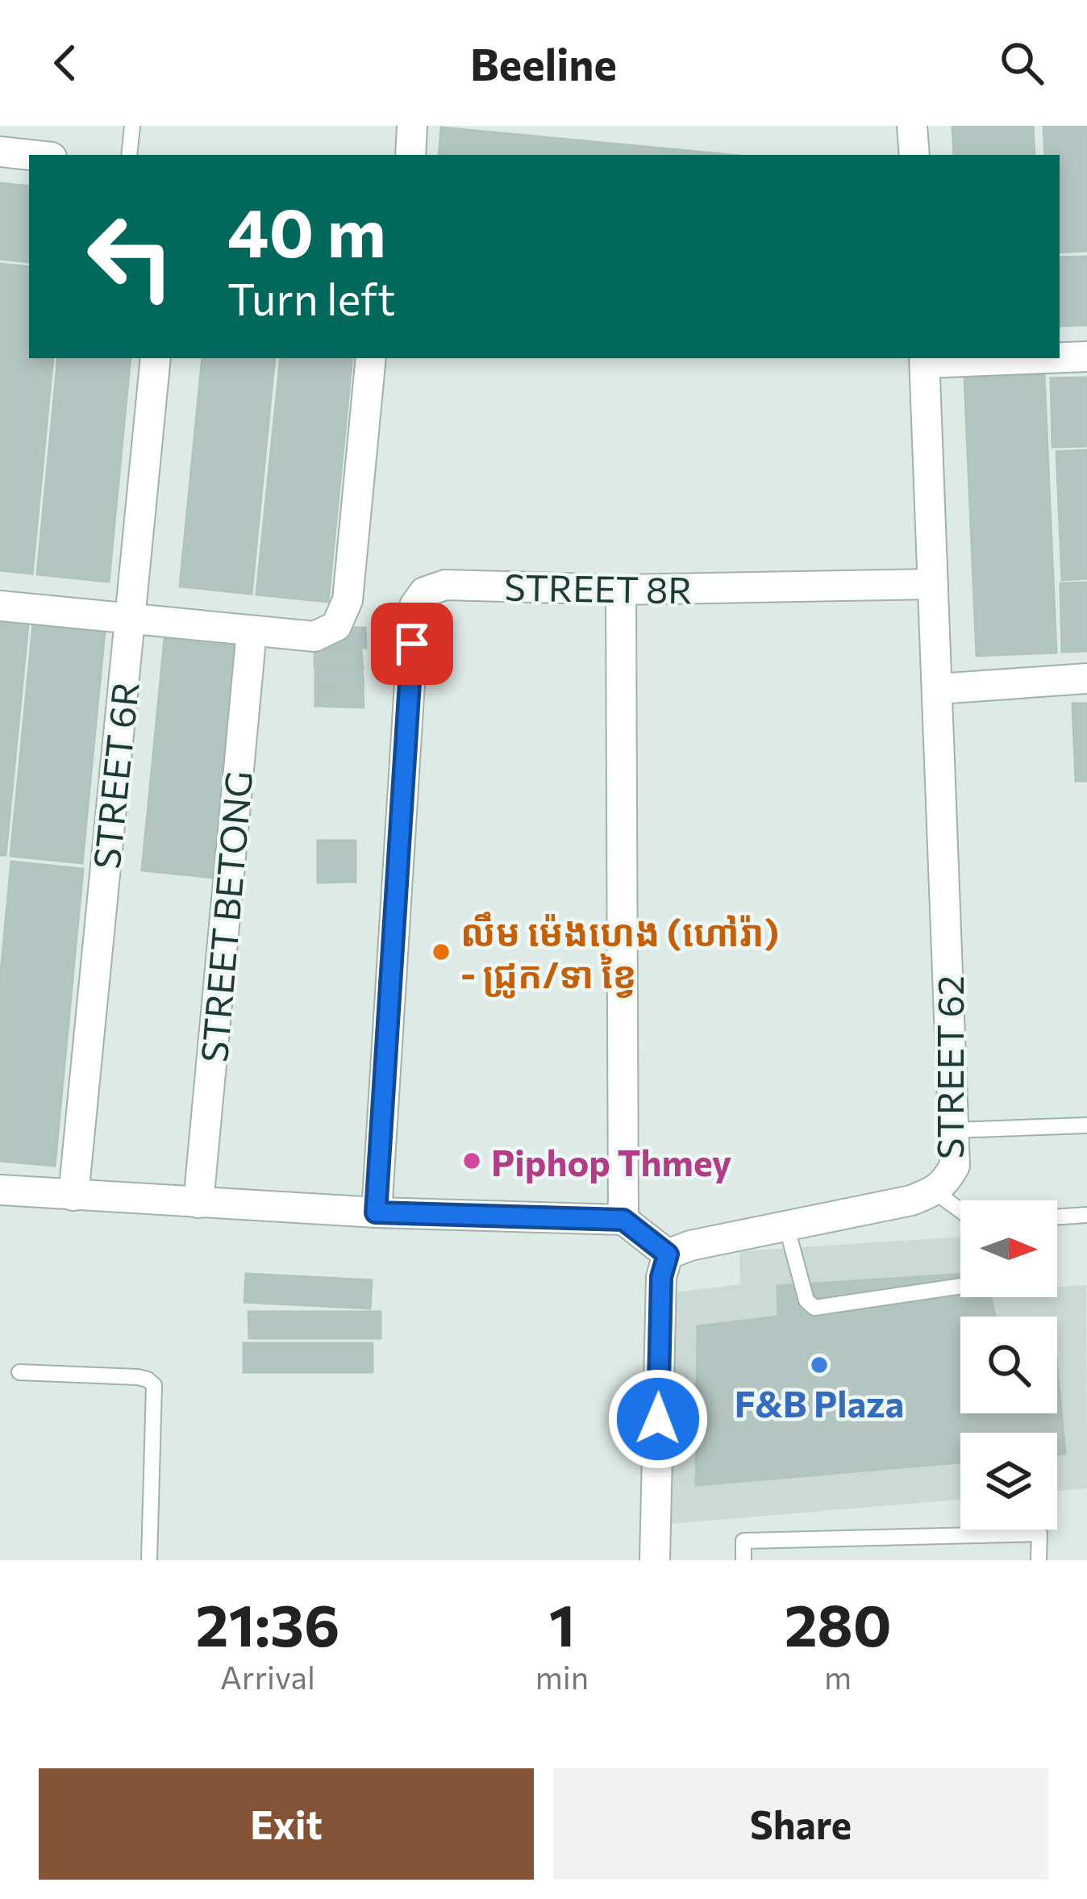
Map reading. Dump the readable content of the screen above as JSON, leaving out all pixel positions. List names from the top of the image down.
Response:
{
  "streets": {
    "street": [
      "STREET 8R",
      "STREET 6R",
      "STREET BETONG",
      "STREET 62"
    ]
  },
  "crossings": [
    ["STREET 8R", "STREET 62"]
  ],
  "places": ["លឹម ម៉េងហេង (ហៅរ៉ា) - ជ្រូក/ទា ខ្វៃ", "Piphop Thmey", "F&B Plaza"],
  "north": "right",
  "page": {
    "header": "Beeline",
    "turn": ["40 m", "Turn left"],
    "eta": [
      "21:36",
      "Arrival",
      "1",
      "min",
      "280",
      "m"
    ],
    "buttons": ["Exit", "Share"]
  }
}
